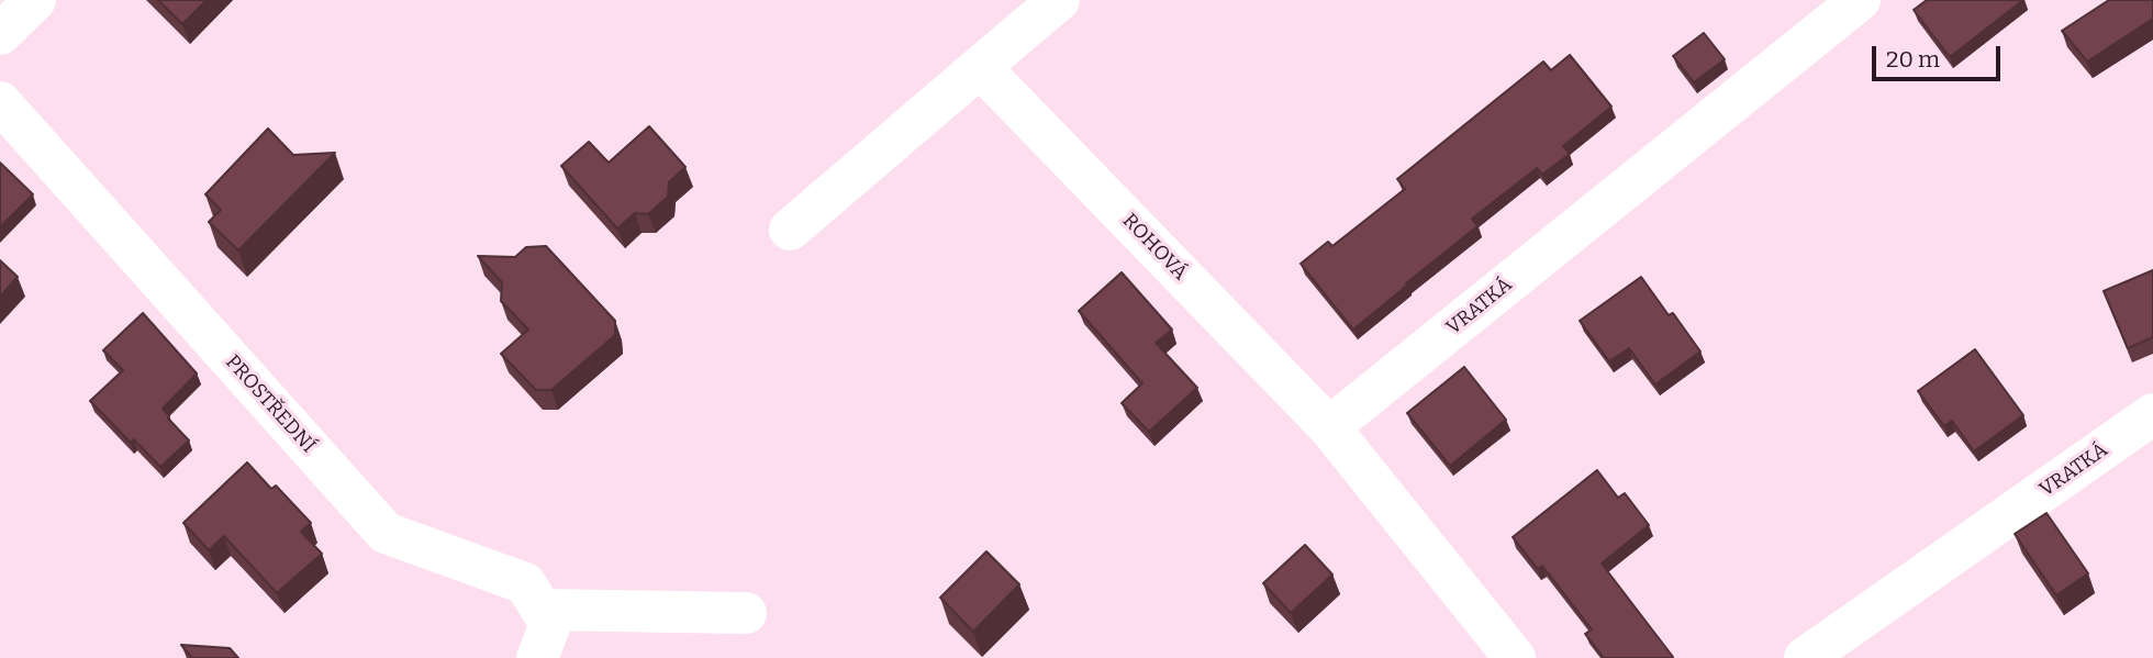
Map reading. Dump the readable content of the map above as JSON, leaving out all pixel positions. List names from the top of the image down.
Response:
{
  "streets": {
    "street": ["ROHOVÁ", "VRATKÁ", "PROSTŘEDNÍ"]
  },
  "crossings": [
    ["ROHOVÁ", "VRATKÁ"]
  ],
  "scale_bar": "20 m"
}
